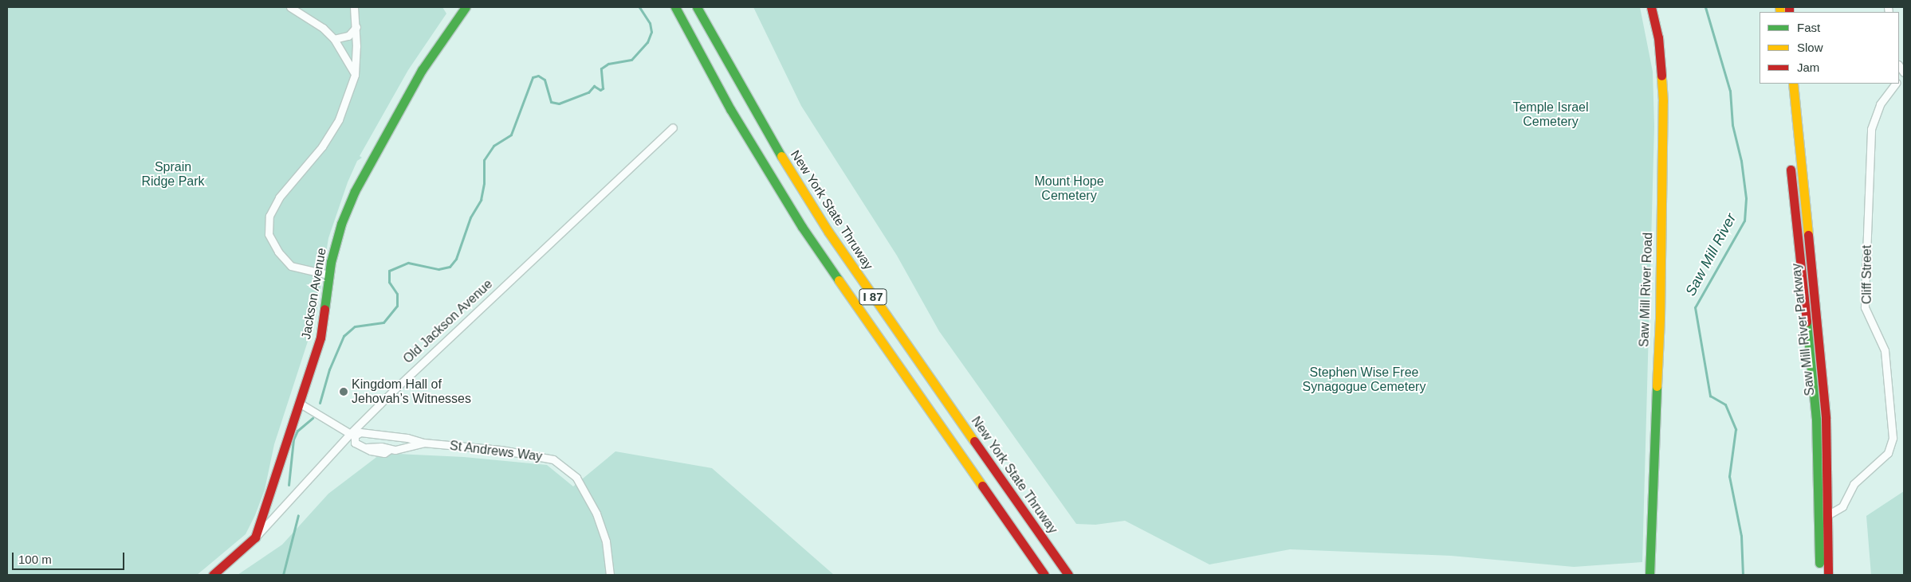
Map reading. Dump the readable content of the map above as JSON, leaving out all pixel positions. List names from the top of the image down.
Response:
{
  "streets": {
    "main road": [
      "New York State Thruway",
      "Saw Mill River Road",
      "Jackson Avenue",
      "I 87",
      "Old Jackson Avenue",
      "Saw Mill River Parkway"
    ],
    "street": ["Cliff Street", "St Andrews Way"]
  },
  "crossings": [
    ["Cliff Street", "Saw Mill River Parkway"],
    ["Jackson Avenue", "Old Jackson Avenue"],
    ["Jackson Avenue", "St Andrews Way"],
    ["Old Jackson Avenue", "St Andrews Way"]
  ],
  "water": ["Saw Mill River"],
  "parks": [
    "Temple Israel Cemetery",
    "Sprain Ridge Park",
    "Mount Hope Cemetery",
    "Stephen Wise Free Synagogue Cemetery"
  ],
  "places": ["Kingdom Hall of Jehovah’s Witnesses"],
  "legend": ["Fast", "Slow", "Jam"],
  "scale_bar": "100 m"
}
